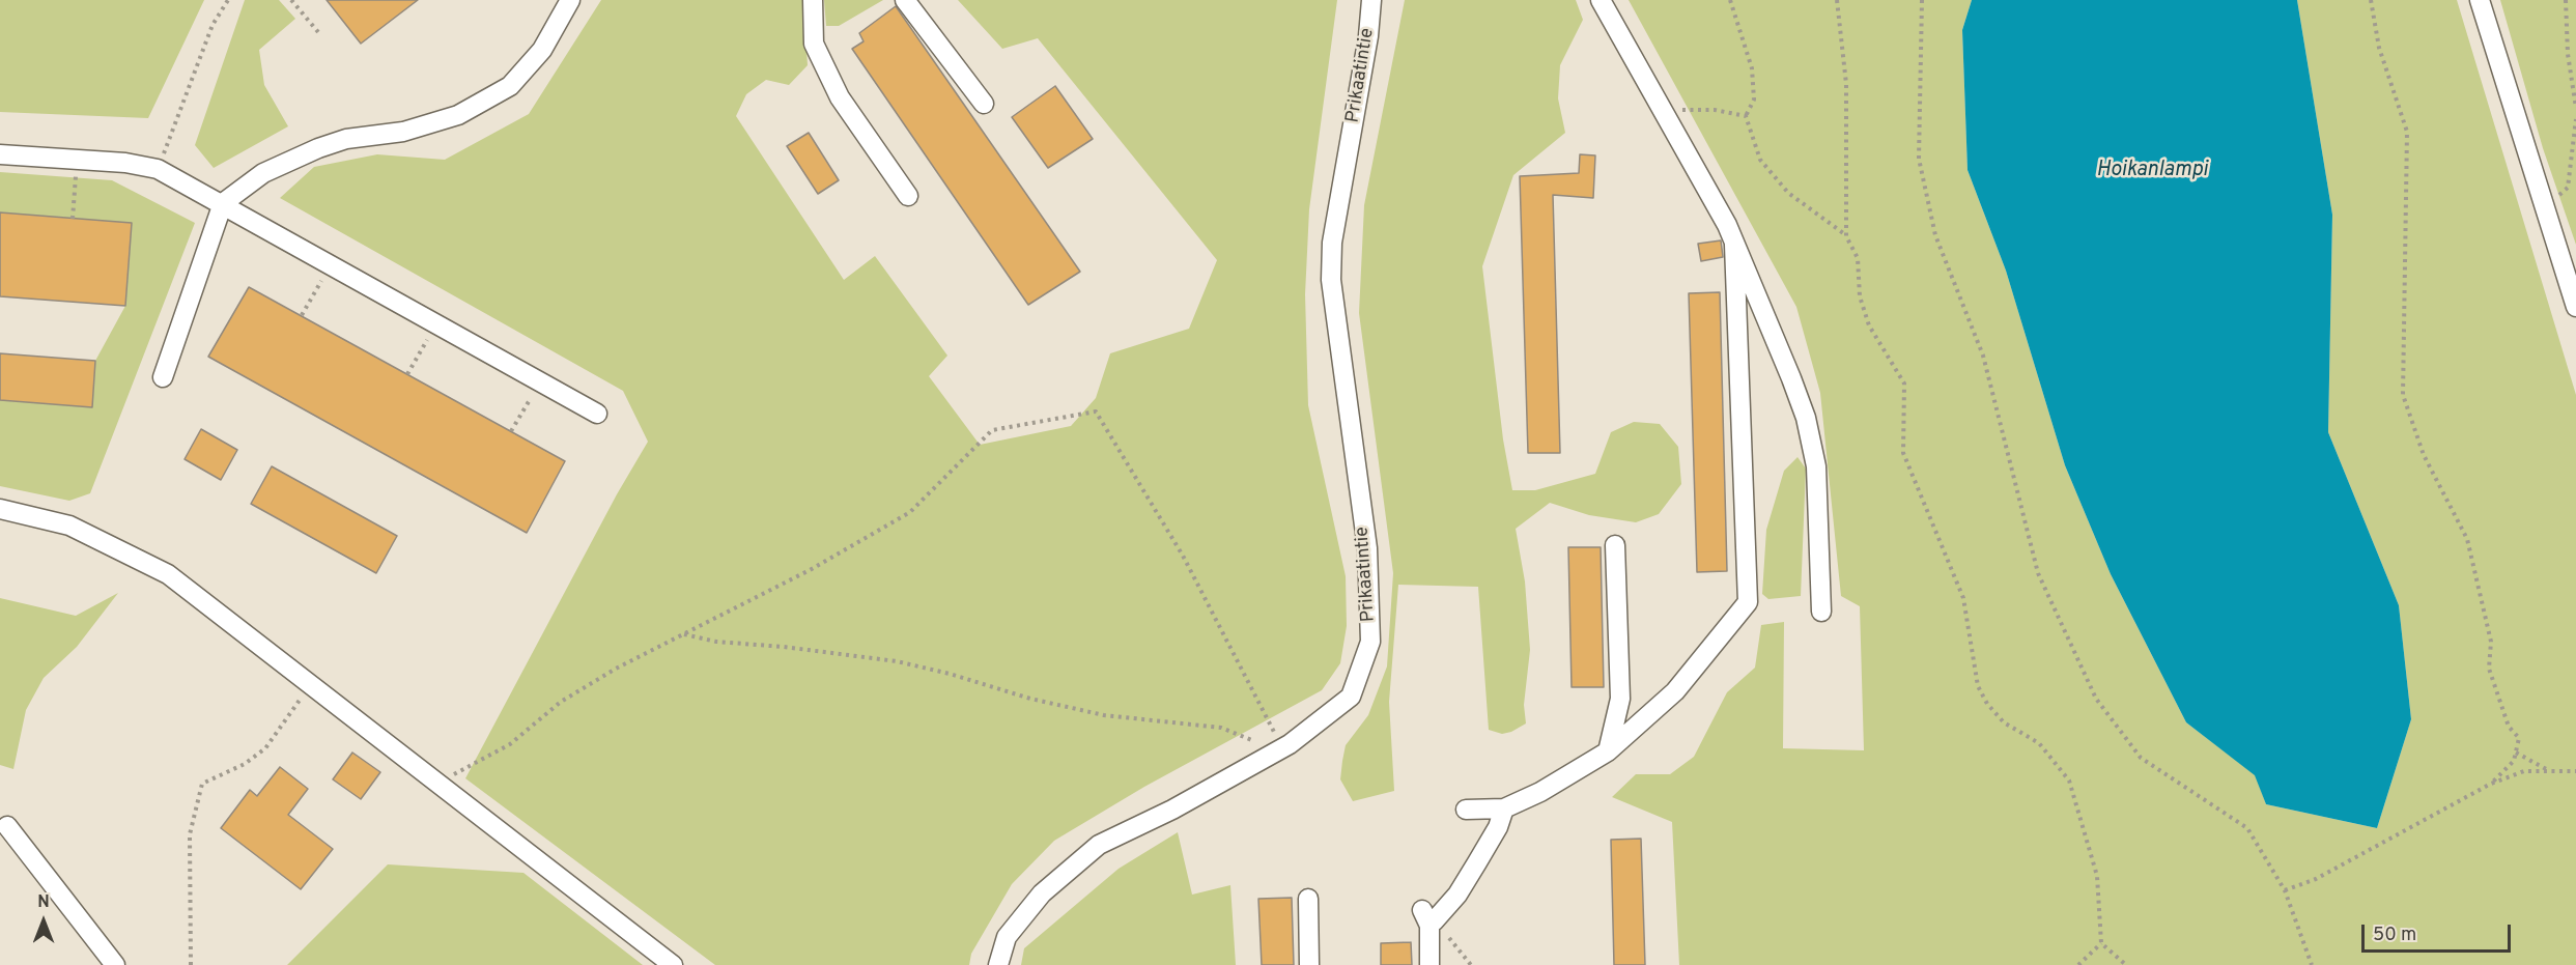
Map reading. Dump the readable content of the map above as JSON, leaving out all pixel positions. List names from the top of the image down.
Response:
{
  "streets": {
    "street": ["Prikaatintie"]
  },
  "water": ["Hoikanlampi"],
  "scale_bar": "50 m",
  "north": "top"
}
